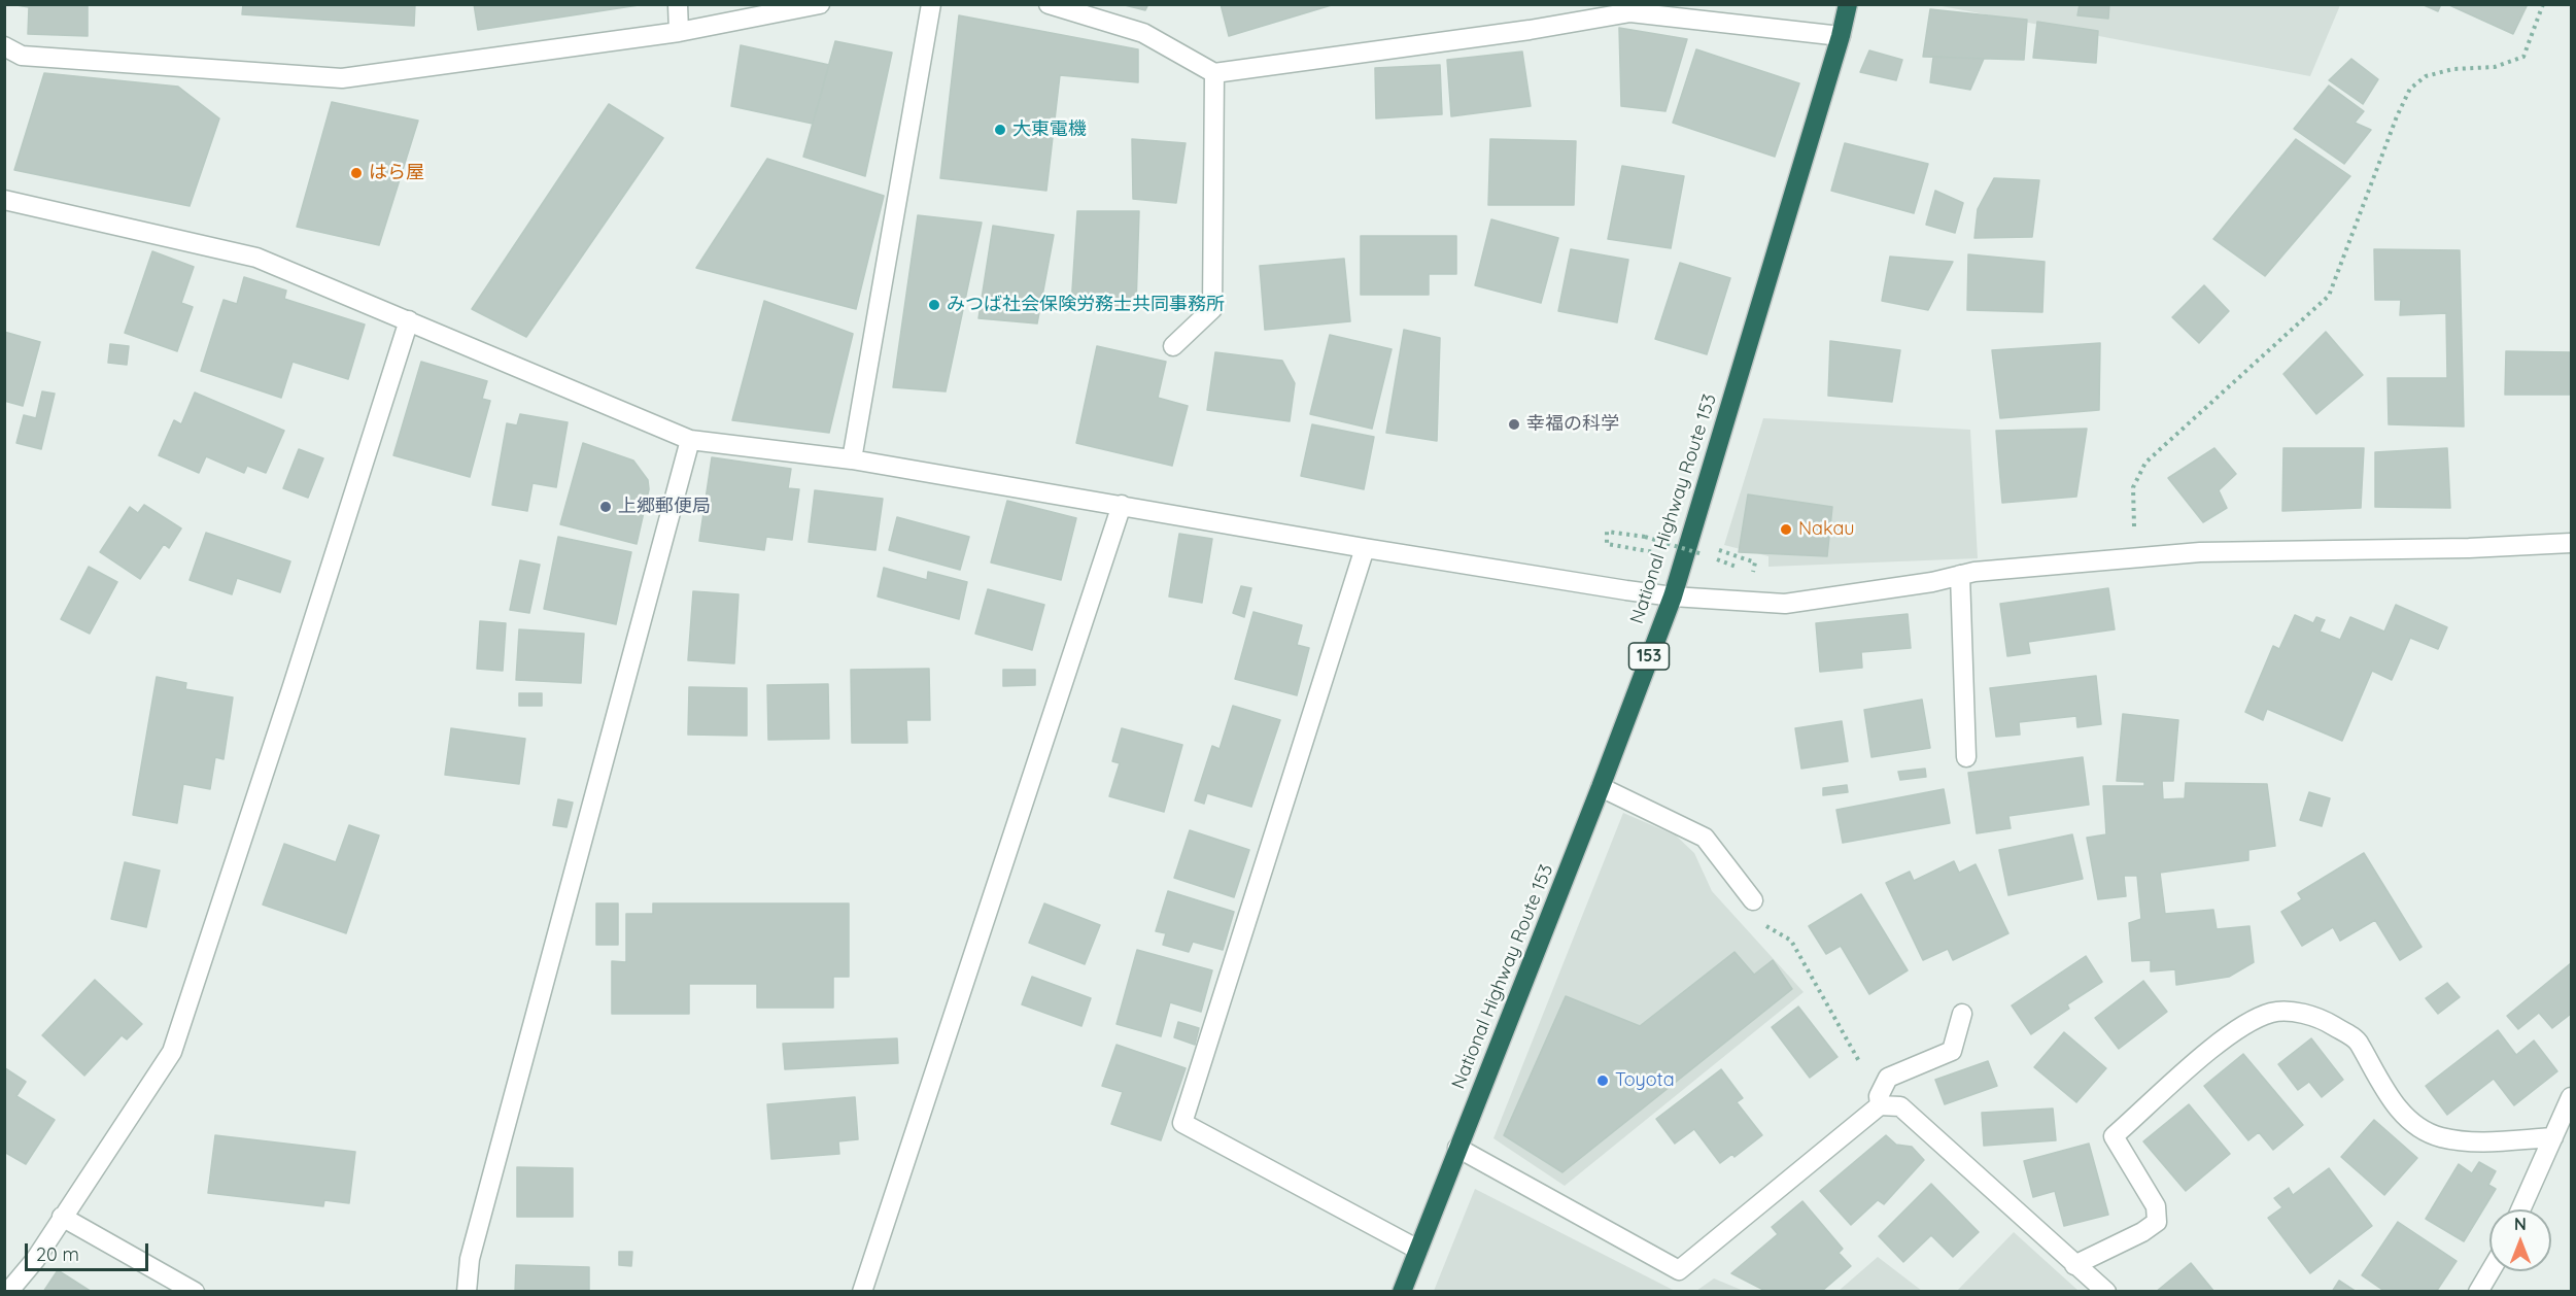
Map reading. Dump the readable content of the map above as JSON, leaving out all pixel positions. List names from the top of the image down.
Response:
{
  "streets": {
    "highway": ["National Highway Route 153", "153"]
  },
  "places": [
    "大東電機",
    "はら屋",
    "みつば社会保険労務士共同事務所",
    "幸福の科学",
    "上郷郵便局",
    "Nakau",
    "Toyota"
  ],
  "scale_bar": "20 m",
  "north": "top"
}
